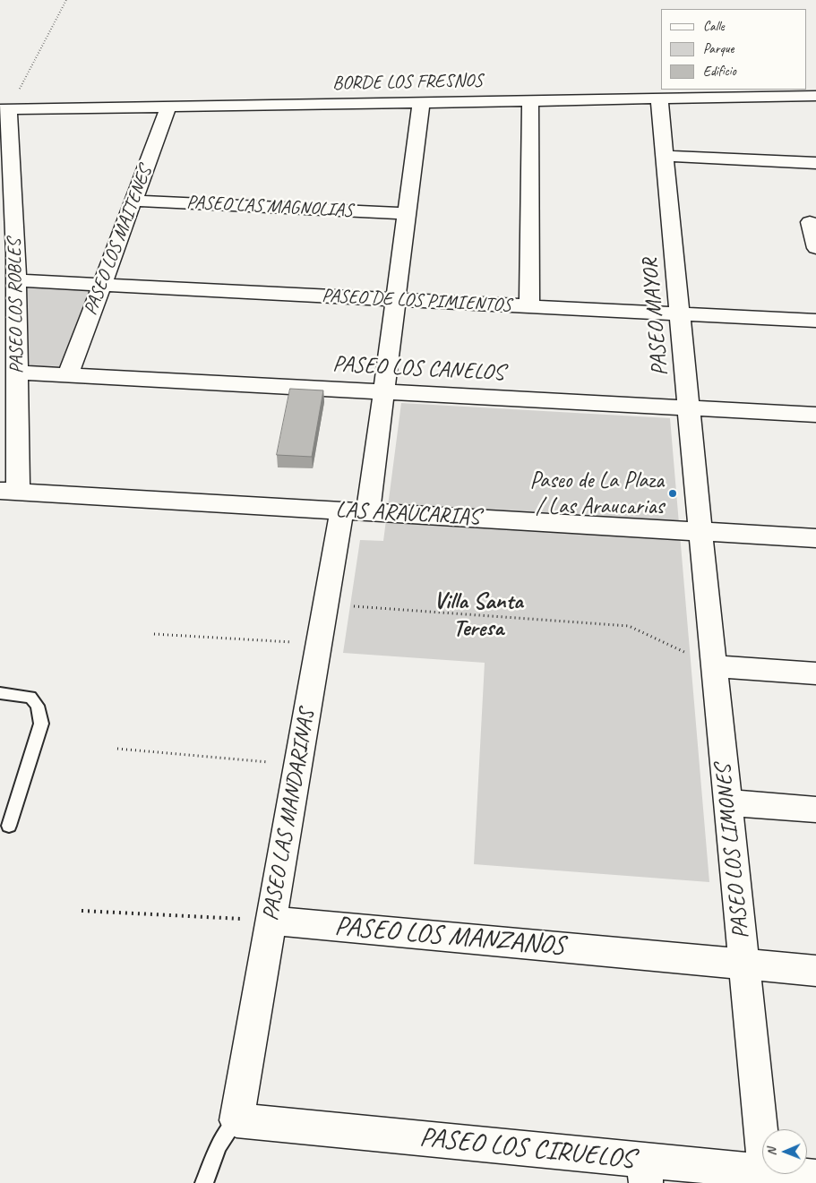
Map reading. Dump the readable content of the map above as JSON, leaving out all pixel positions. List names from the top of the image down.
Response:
{
  "streets": {
    "street": [
      "BORDE LOS FRESNOS",
      "PASEO LAS MAGNOLIAS",
      "PASEO LOS MAITENES",
      "PASEO DE LOS PIMIENTOS",
      "PASEO LOS ROBLES",
      "PASEO MAYOR",
      "PASEO LOS CANELOS",
      "LAS ARAUCARIAS",
      "PASEO LAS MANDARINAS",
      "PASEO LOS LIMONES",
      "PASEO LOS MANZANOS",
      "PASEO LOS CIRUELOS"
    ]
  },
  "crossings": [
    ["BORDE LOS FRESNOS", "PASEO LOS MAITENES"],
    ["BORDE LOS FRESNOS", "PASEO LOS ROBLES"],
    ["BORDE LOS FRESNOS", "PASEO MAYOR"],
    ["BORDE LOS FRESNOS", "PASEO LAS MANDARINAS"],
    ["PASEO LAS MAGNOLIAS", "PASEO LOS MAITENES"],
    ["PASEO LAS MAGNOLIAS", "PASEO LAS MANDARINAS"],
    ["PASEO LOS MAITENES", "PASEO DE LOS PIMIENTOS"],
    ["PASEO LOS MAITENES", "PASEO LOS CANELOS"],
    ["PASEO DE LOS PIMIENTOS", "PASEO LOS ROBLES"],
    ["PASEO DE LOS PIMIENTOS", "PASEO MAYOR"],
    ["PASEO DE LOS PIMIENTOS", "PASEO LAS MANDARINAS"],
    ["PASEO LOS ROBLES", "PASEO LOS CANELOS"],
    ["PASEO LOS ROBLES", "LAS ARAUCARIAS"],
    ["PASEO MAYOR", "PASEO LOS CANELOS"],
    ["PASEO MAYOR", "LAS ARAUCARIAS"],
    ["PASEO MAYOR", "PASEO LOS LIMONES"],
    ["PASEO LOS CANELOS", "PASEO LAS MANDARINAS"],
    ["LAS ARAUCARIAS", "PASEO LAS MANDARINAS"],
    ["LAS ARAUCARIAS", "PASEO LOS LIMONES"],
    ["PASEO LAS MANDARINAS", "PASEO LOS MANZANOS"],
    ["PASEO LAS MANDARINAS", "PASEO LOS CIRUELOS"],
    ["PASEO LOS LIMONES", "PASEO LOS MANZANOS"]
  ],
  "districts": ["Villa Santa Teresa"],
  "places": ["Paseo de La Plaza / Las Araucarias"],
  "legend": ["Calle", "Parque", "Edificio"],
  "north": "left"
}
